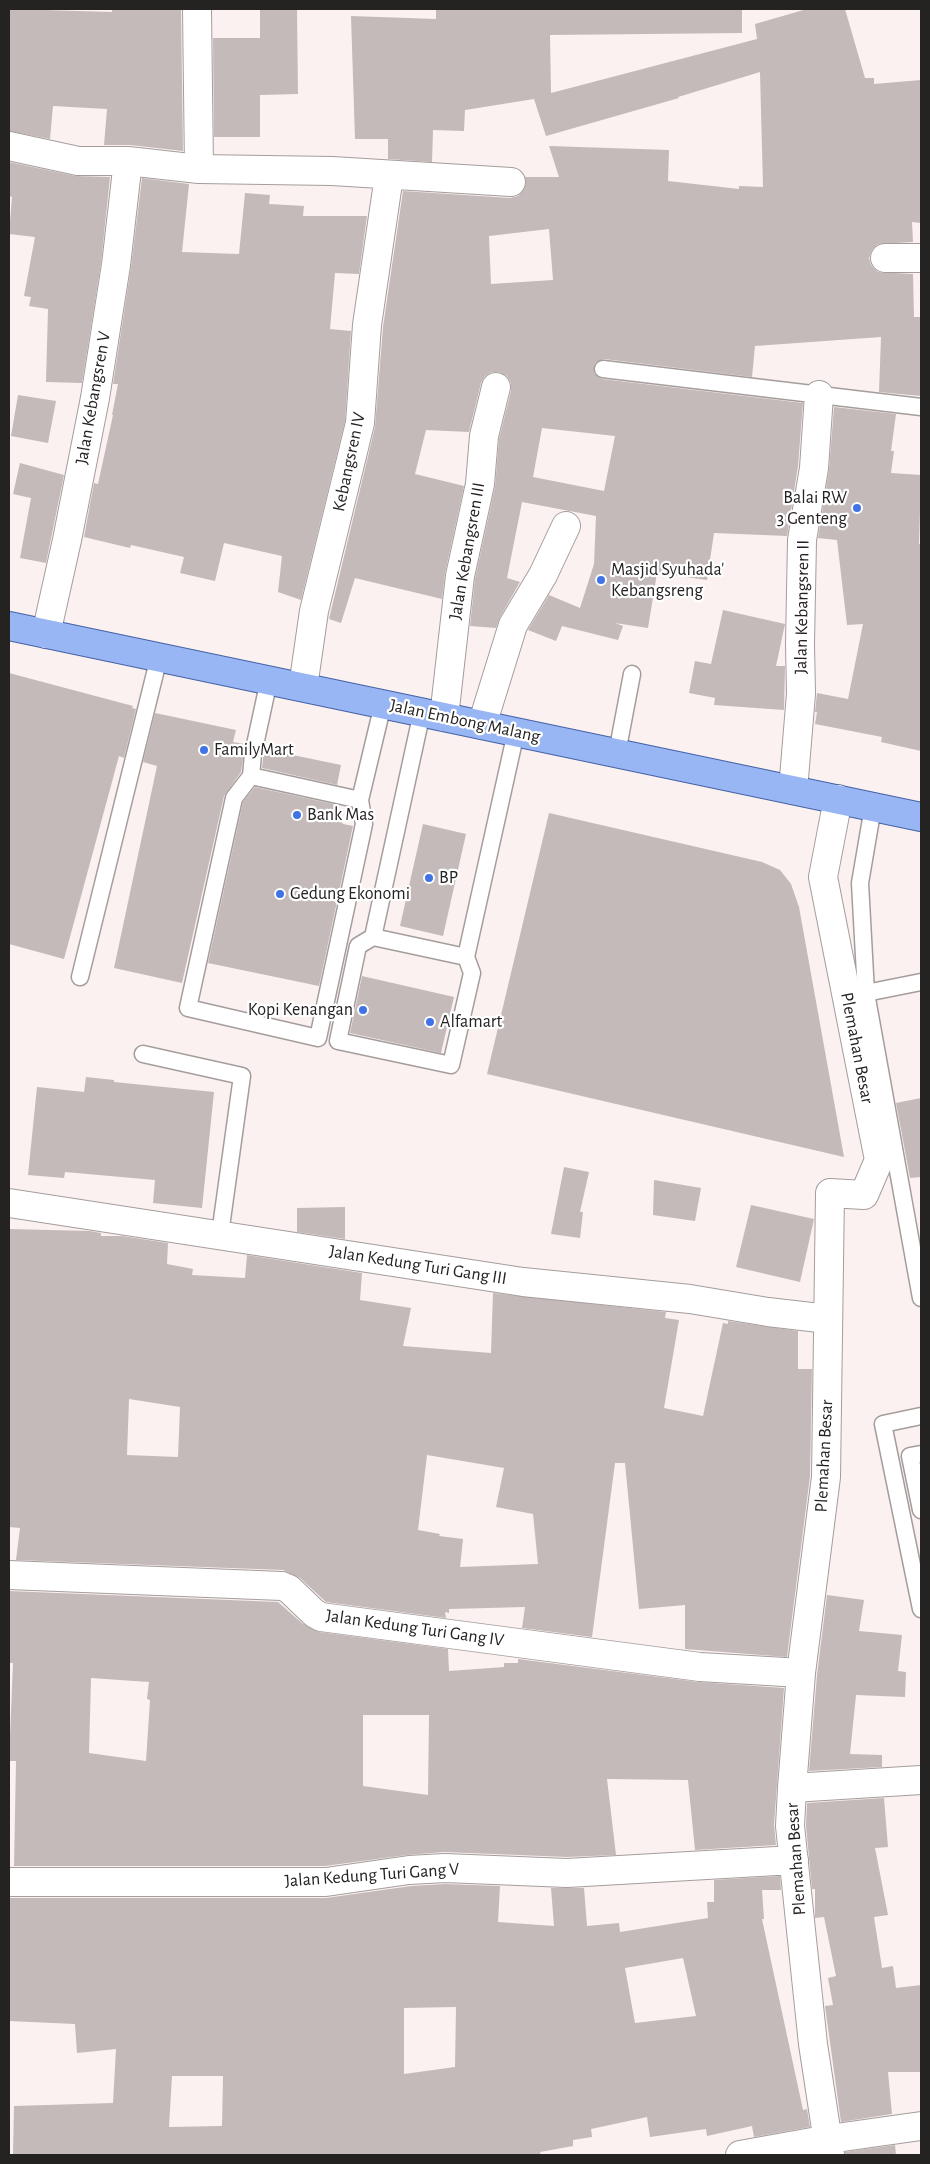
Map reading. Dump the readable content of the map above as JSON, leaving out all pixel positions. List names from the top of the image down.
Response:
{
  "streets": {
    "main road": ["Jalan Embong Malang"],
    "street": [
      "Jalan Kebangsren V",
      "Kebangsren IV",
      "Jalan Kebangsren III",
      "Jalan Kebangsren II",
      "Plemahan Besar",
      "Jalan Kedung Turi Gang III",
      "Jalan Kedung Turi Gang IV",
      "Jalan Kedung Turi Gang V"
    ]
  },
  "crossings": [
    ["Jalan Kebangsren V", "Jalan Embong Malang"],
    ["Kebangsren IV", "Jalan Embong Malang"],
    ["Jalan Kebangsren III", "Jalan Embong Malang"],
    ["Jalan Kebangsren II", "Jalan Embong Malang"],
    ["Jalan Embong Malang", "Plemahan Besar"],
    ["Plemahan Besar", "Jalan Kedung Turi Gang III"],
    ["Plemahan Besar", "Jalan Kedung Turi Gang IV"],
    ["Plemahan Besar", "Jalan Kedung Turi Gang V"]
  ],
  "places": [
    "Balai RW 3 Genteng",
    "Masjid Syuhada' Kebangsreng",
    "FamilyMart",
    "Bank Mas",
    "BP",
    "Gedung Ekonomi",
    "Kopi Kenangan",
    "Alfamart"
  ]
}
